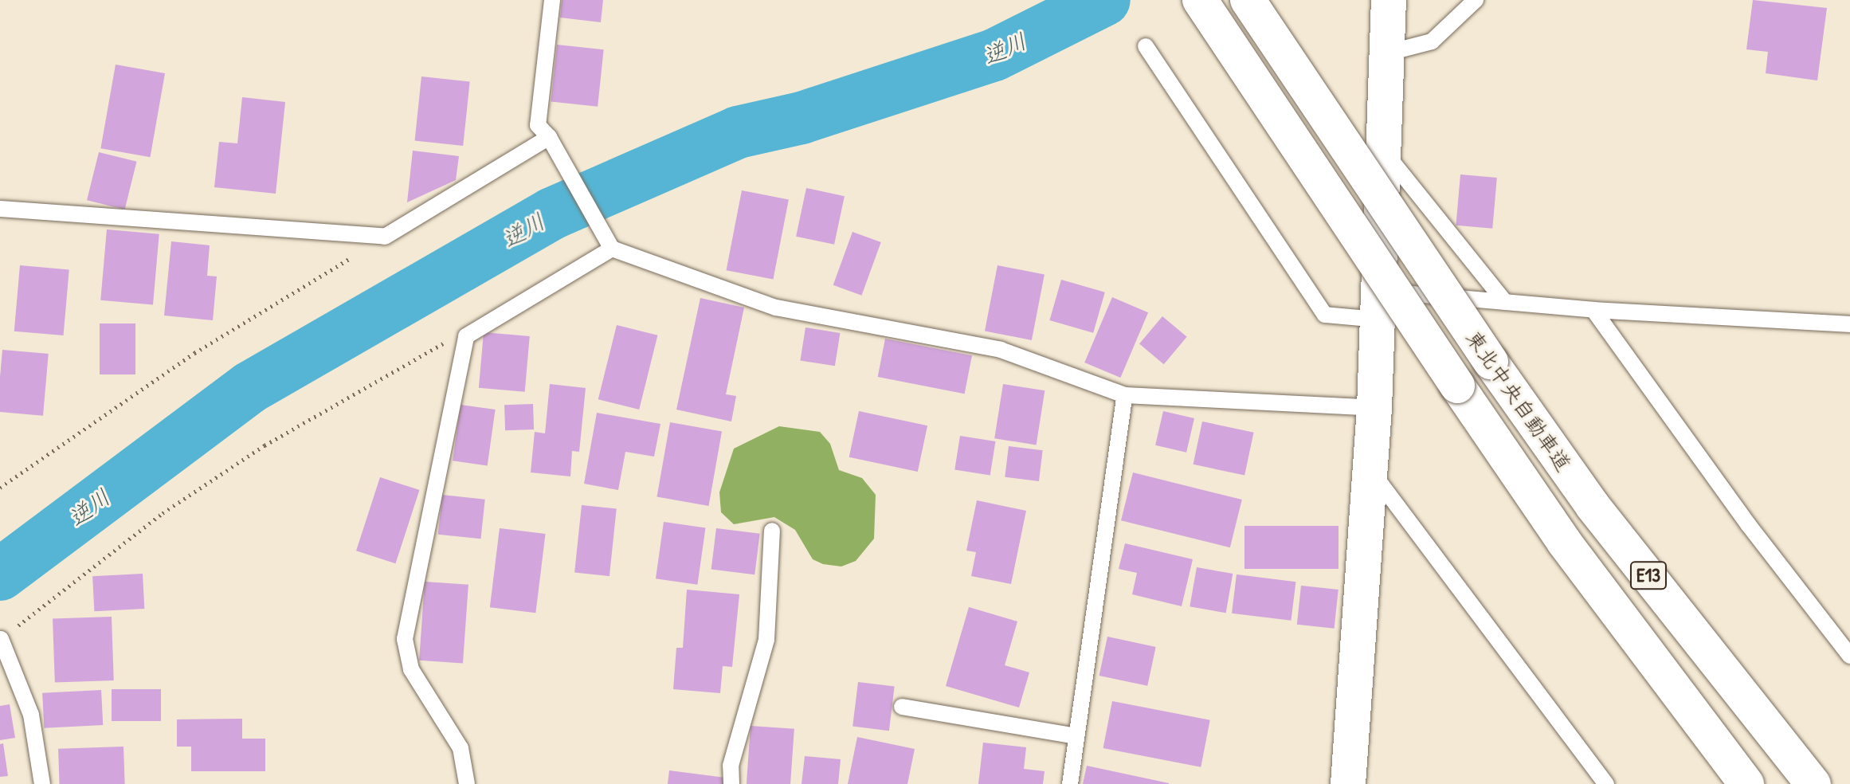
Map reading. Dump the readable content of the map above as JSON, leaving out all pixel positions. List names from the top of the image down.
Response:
{
  "streets": {
    "main road": ["東北中央自動車道", "E13"]
  },
  "water": ["逆川"]
}
